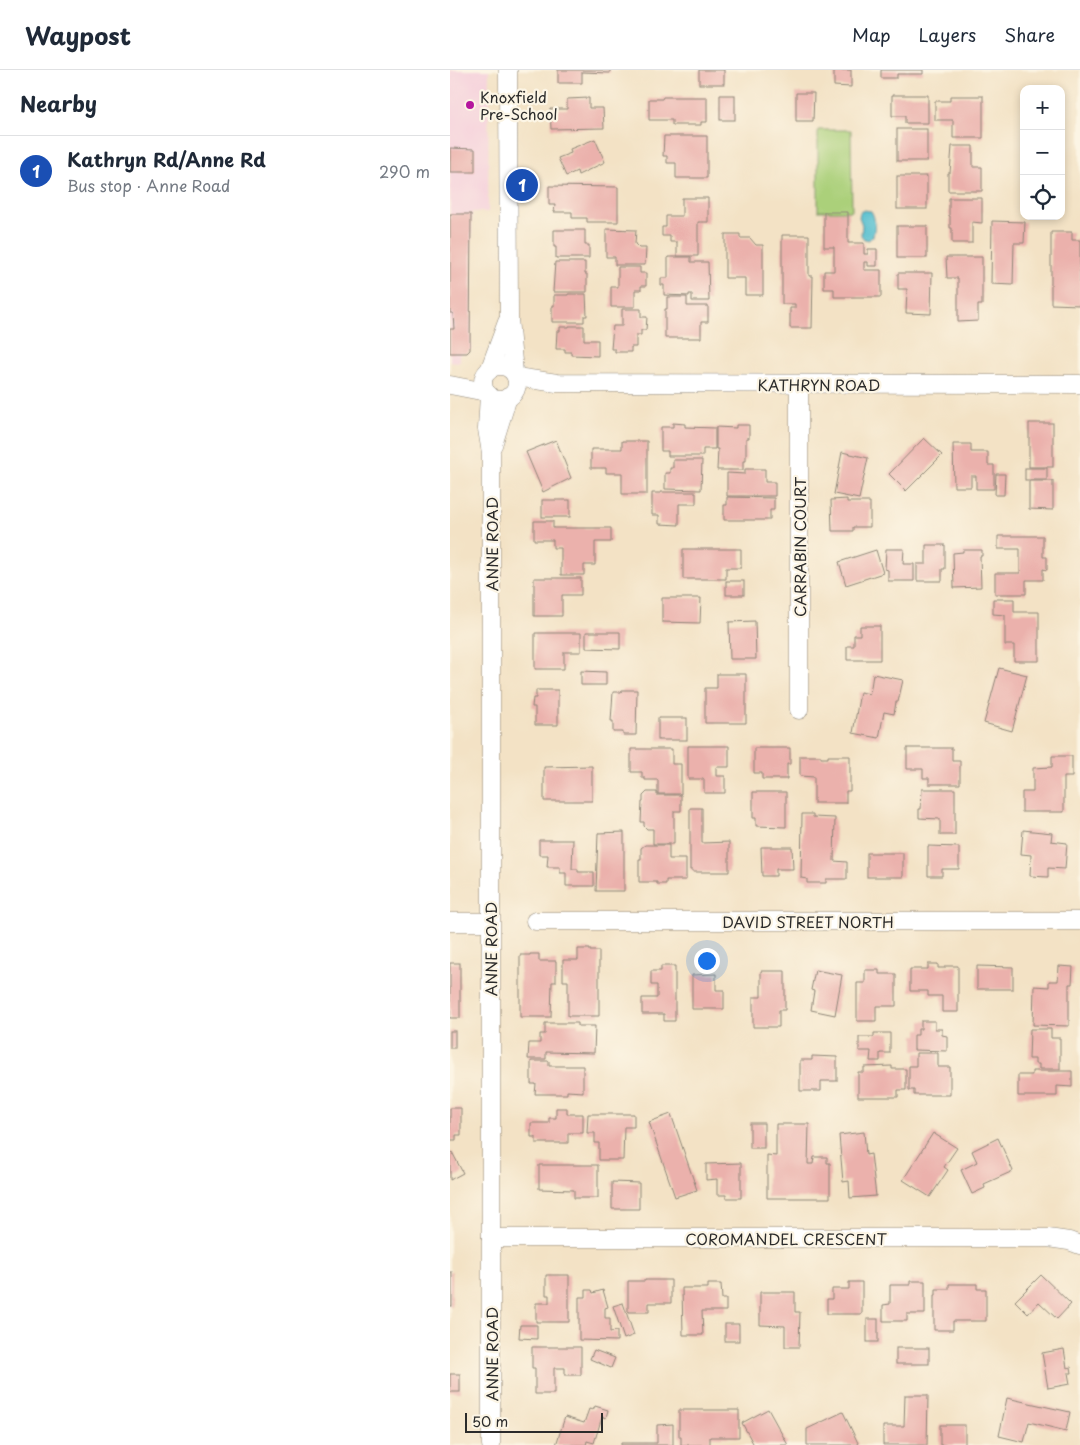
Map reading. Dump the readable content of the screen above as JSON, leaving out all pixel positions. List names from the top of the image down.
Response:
{
  "streets": {
    "street": [
      "KATHRYN ROAD",
      "ANNE ROAD",
      "CARRABIN COURT",
      "DAVID STREET NORTH",
      "COROMANDEL CRESCENT"
    ]
  },
  "crossings": [
    ["KATHRYN ROAD", "ANNE ROAD"],
    ["KATHRYN ROAD", "CARRABIN COURT"],
    ["ANNE ROAD", "COROMANDEL CRESCENT"]
  ],
  "places": ["Knoxfield Pre-School"],
  "scale_bar": "50 m",
  "page": {
    "header": "Waypost",
    "nav": ["Map", "Layers", "Share"],
    "heading": "Nearby",
    "map_buttons": ["+", "−"],
    "list": [
      {
        "mark": "1",
        "name": "Kathryn Rd/Anne Rd",
        "note": "Bus stop · Anne Road",
        "value": "290 m"
      }
    ],
    "pins": "1",
    "scale": "50 m"
  }
}
